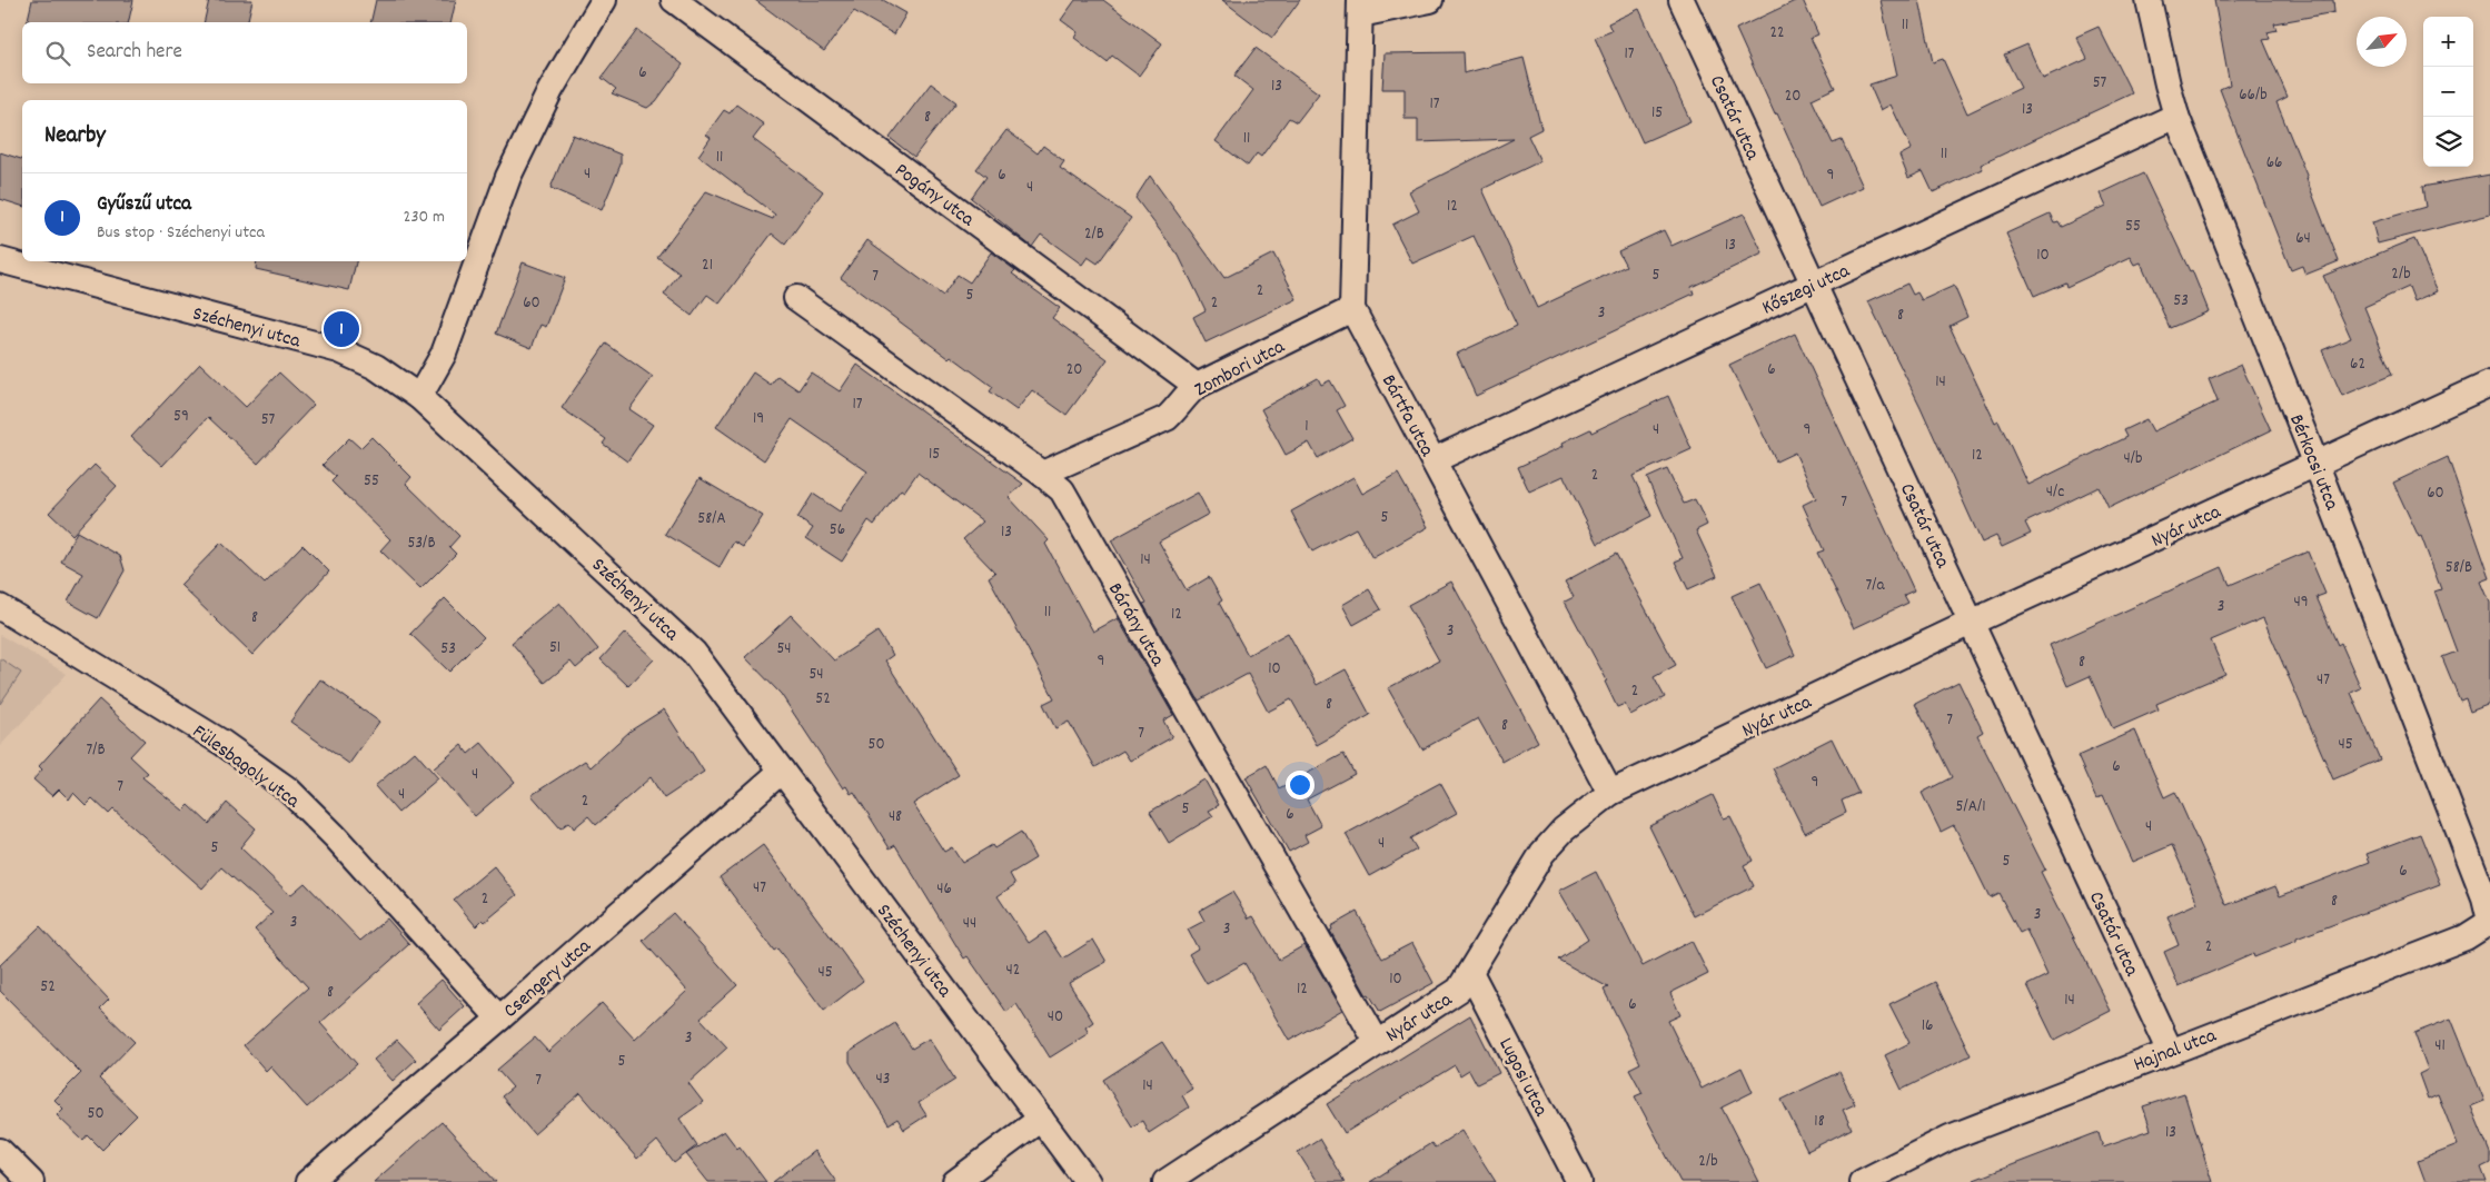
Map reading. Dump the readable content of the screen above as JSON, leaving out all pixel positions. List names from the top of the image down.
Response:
{
  "streets": {
    "street": [
      "Csatár utca",
      "Pogány utca",
      "Kőszegi utca",
      "Széchenyi utca",
      "Zombori utca",
      "Bártfa utca",
      "Bérkocsi utca",
      "Nyár utca",
      "Bárány utca",
      "Fülesbagoly utca",
      "Csengery utca",
      "Hajnal utca",
      "Lugosi utca"
    ]
  },
  "crossings": [
    ["Csatár utca", "Kőszegi utca"],
    ["Csatár utca", "Nyár utca"],
    ["Csatár utca", "Hajnal utca"],
    ["Pogány utca", "Zombori utca"],
    ["Kőszegi utca", "Bártfa utca"],
    ["Kőszegi utca", "Bérkocsi utca"],
    ["Széchenyi utca", "Csengery utca"],
    ["Zombori utca", "Bártfa utca"],
    ["Zombori utca", "Bárány utca"],
    ["Bártfa utca", "Nyár utca"],
    ["Bérkocsi utca", "Nyár utca"],
    ["Bérkocsi utca", "Hajnal utca"],
    ["Nyár utca", "Bárány utca"],
    ["Nyár utca", "Lugosi utca"],
    ["Fülesbagoly utca", "Csengery utca"]
  ],
  "house_numbers": [
    "11",
    "22",
    "17",
    "6",
    "57",
    "13",
    "66/b",
    "20",
    "17",
    "13",
    "15",
    "8",
    "11",
    "11",
    "11",
    "66",
    "4",
    "6",
    "9",
    "4",
    "12",
    "55",
    "2/B",
    "64",
    "13",
    "10",
    "21",
    "2/b",
    "5",
    "7",
    "2",
    "5",
    "53",
    "60",
    "2",
    "3",
    "8",
    "62",
    "20",
    "6",
    "14",
    "17",
    "59",
    "19",
    "57",
    "1",
    "4",
    "9",
    "15",
    "12",
    "4/b",
    "2",
    "55",
    "4/c",
    "60",
    "7",
    "5",
    "58/A",
    "56",
    "13",
    "53/B",
    "14",
    "58/B",
    "7/a",
    "49",
    "3",
    "11",
    "12",
    "8",
    "3",
    "51",
    "53",
    "54",
    "9",
    "8",
    "10",
    "54",
    "47",
    "2",
    "52",
    "8",
    "7",
    "8",
    "7",
    "50",
    "45",
    "7/B",
    "6",
    "4",
    "9",
    "7",
    "4",
    "2",
    "5/A/1",
    "5",
    "6",
    "48",
    "4",
    "4",
    "5",
    "5",
    "6",
    "47",
    "46",
    "2",
    "8",
    "3",
    "3",
    "44",
    "3",
    "2",
    "42",
    "45",
    "10",
    "52",
    "12",
    "8",
    "14",
    "6",
    "40",
    "16",
    "3",
    "41",
    "5",
    "43",
    "7",
    "14",
    "50",
    "18",
    "13",
    "2/b"
  ],
  "north": "top right",
  "page": {
    "map_buttons": ["+", "−"],
    "search": "Search here",
    "heading": "Nearby",
    "list": [
      {
        "mark": "1",
        "name": "Gyűszű utca",
        "note": "Bus stop · Széchenyi utca",
        "value": "230 m"
      }
    ],
    "pins": "1"
  }
}
